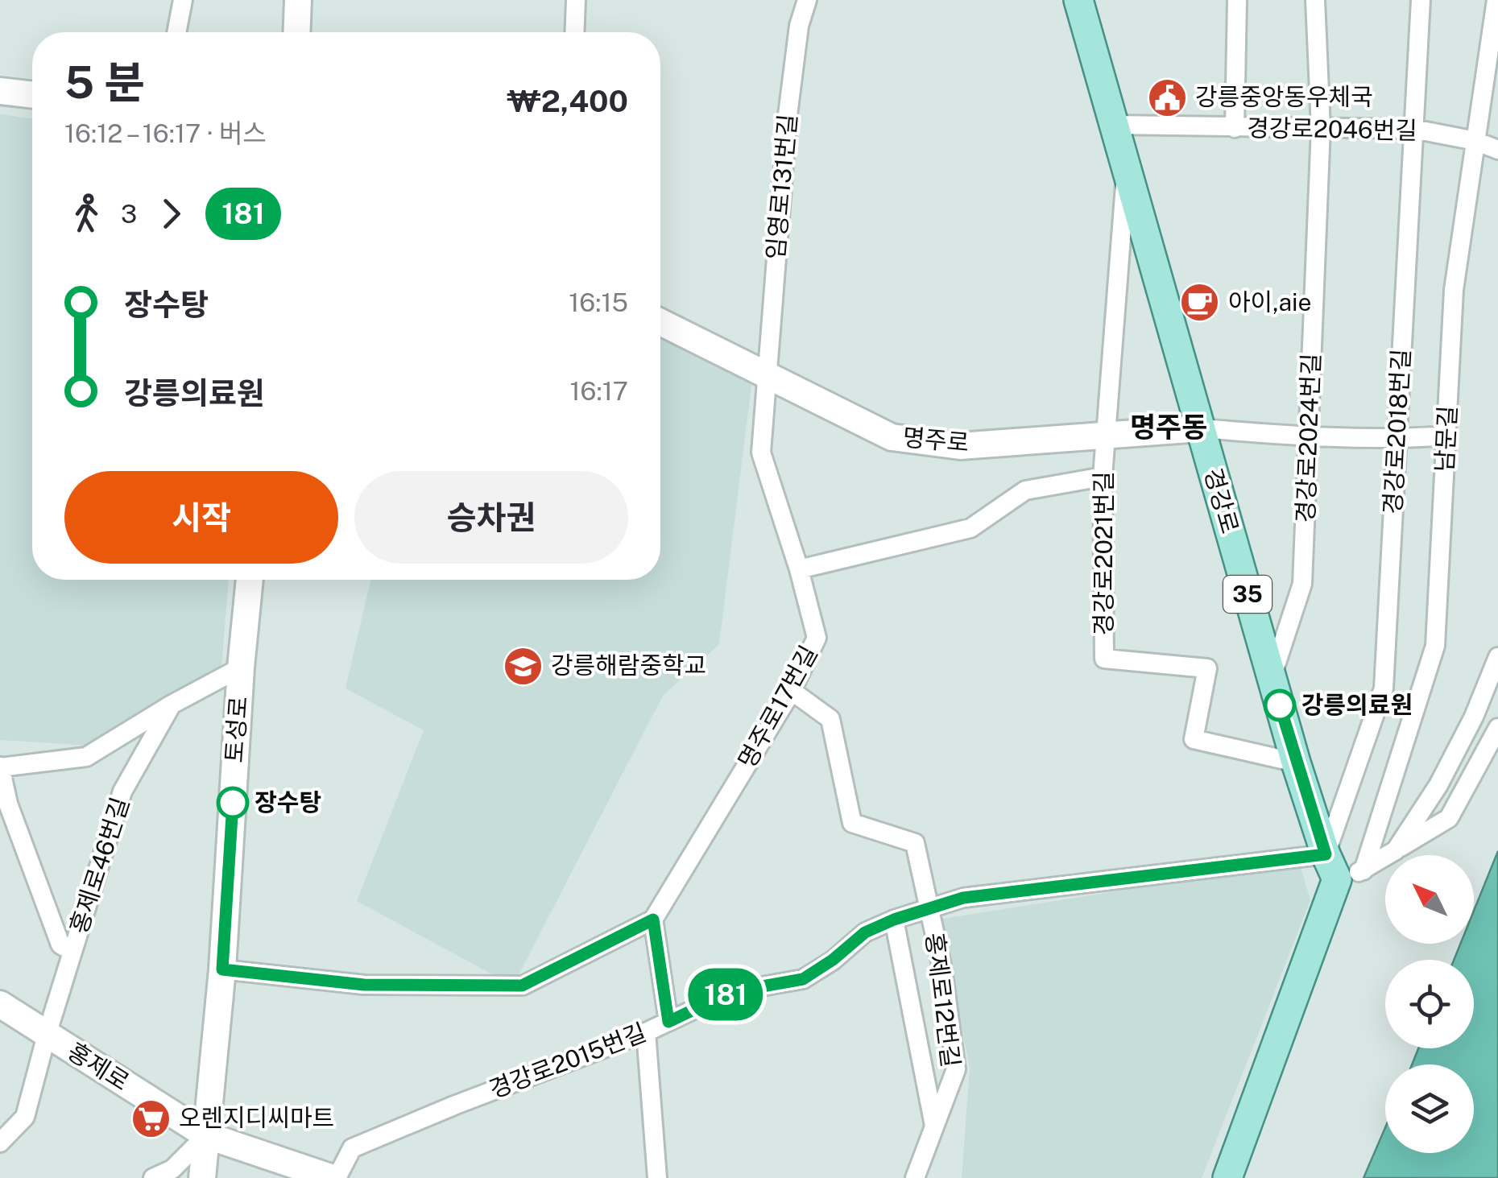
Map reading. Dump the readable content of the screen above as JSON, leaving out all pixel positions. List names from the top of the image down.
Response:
{
  "streets": {
    "main road": ["경강로", "35"],
    "street": [
      "경강로2046번길",
      "임영로131번길",
      "경강로2018번길",
      "경강로2024번길",
      "남문길",
      "명주로",
      "경강로2021번길",
      "명주로17번길",
      "토성로",
      "홍제로46번길",
      "홍제로12번길",
      "경강로2015번길",
      "홍제로"
    ]
  },
  "crossings": [
    ["경강로2046번길", "경강로2018번길"],
    ["경강로2046번길", "경강로2024번길"],
    ["경강로2046번길", "남문길"],
    ["경강로2046번길", "경강로"],
    ["임영로131번길", "명주로"],
    ["임영로131번길", "명주로17번길"],
    ["경강로2018번길", "남문길"],
    ["경강로2018번길", "경강로"],
    ["경강로2018번길", "경강로2015번길"],
    ["경강로2024번길", "경강로"],
    ["남문길", "경강로"],
    ["남문길", "경강로2015번길"],
    ["명주로", "경강로"],
    ["명주로", "경강로2021번길"],
    ["명주로", "명주로17번길"],
    ["경강로", "경강로2021번길"],
    ["경강로", "경강로2015번길"],
    ["명주로17번길", "홍제로12번길"],
    ["토성로", "홍제로"],
    ["홍제로46번길", "홍제로"],
    ["홍제로12번길", "경강로2015번길"],
    ["경강로2015번길", "홍제로"]
  ],
  "districts": ["명주동"],
  "places": {
    "public building": ["강릉중앙동우체국"],
    "cafe": ["아이,aie"],
    "school or university": ["강릉해람중학교"],
    "other": ["강릉의료원", "장수탕"],
    "supermarket": ["오렌지디씨마트"]
  },
  "lines": ["bus line 181"],
  "north": "top left",
  "page": {
    "on_map": "181",
    "heading": ["5 분", "16:12 – 16:17 · 버스", "₩2,400"],
    "legs": ["3", "181"],
    "list": [
      {
        "name": "장수탕",
        "value": "16:15"
      },
      {
        "name": "강릉의료원",
        "value": "16:17"
      }
    ],
    "buttons": ["시작", "승차권"]
  }
}
